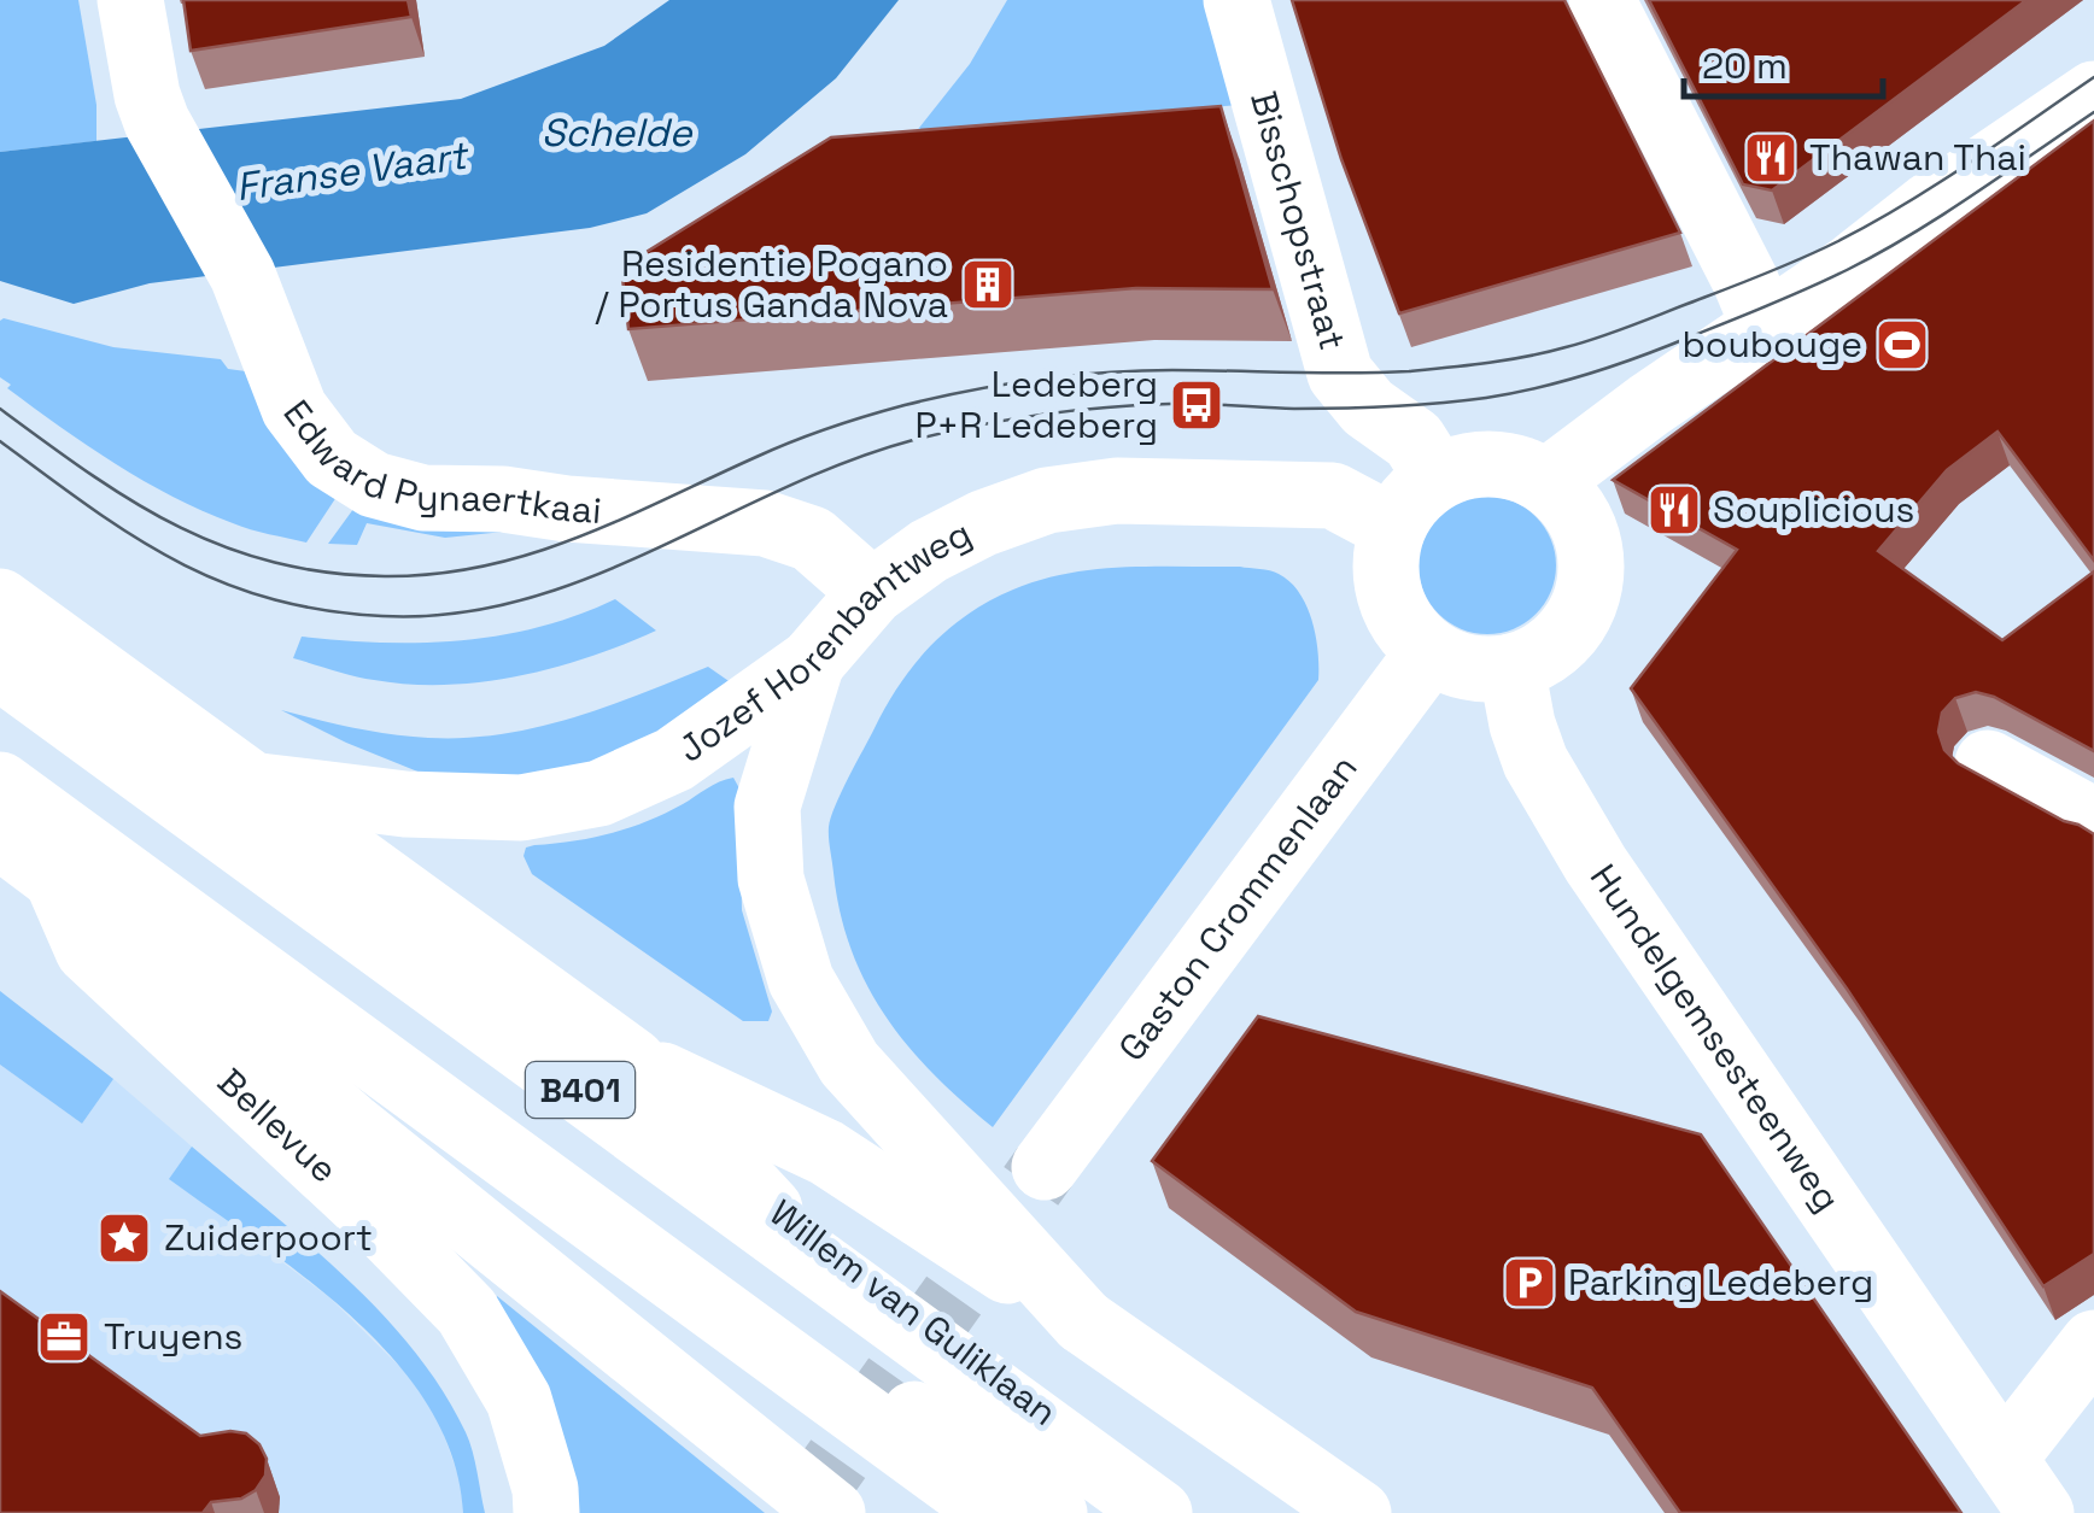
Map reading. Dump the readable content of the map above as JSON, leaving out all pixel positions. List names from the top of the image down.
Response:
{
  "streets": {
    "main road": [
      "Bisschopstraat",
      "Edward Pynaertkaai",
      "Jozef Horenbantweg",
      "Gaston Crommenlaan",
      "Hundelgemsesteenweg",
      "B401",
      "Bellevue",
      "Willem van Guliklaan"
    ]
  },
  "crossings": [
    ["Bisschopstraat", "Jozef Horenbantweg"],
    ["Bisschopstraat", "Gaston Crommenlaan"],
    ["Bisschopstraat", "Hundelgemsesteenweg"],
    ["Edward Pynaertkaai", "Jozef Horenbantweg"],
    ["Jozef Horenbantweg", "Gaston Crommenlaan"],
    ["Jozef Horenbantweg", "Hundelgemsesteenweg"],
    ["Jozef Horenbantweg", "Willem van Guliklaan"],
    ["Gaston Crommenlaan", "Hundelgemsesteenweg"]
  ],
  "water": ["Schelde", "Franse Vaart"],
  "places": {
    "restaurant": ["Thawan Thai", "Souplicious"],
    "building": ["Residentie Pogano / Portus Ganda Nova"],
    "sports": ["boubouge"],
    "bus stop": ["Ledeberg P+R Ledeberg"],
    "place": ["Zuiderpoort"],
    "parking": ["Parking Ledeberg"],
    "office": ["Truyens"]
  },
  "scale_bar": "20 m"
}
